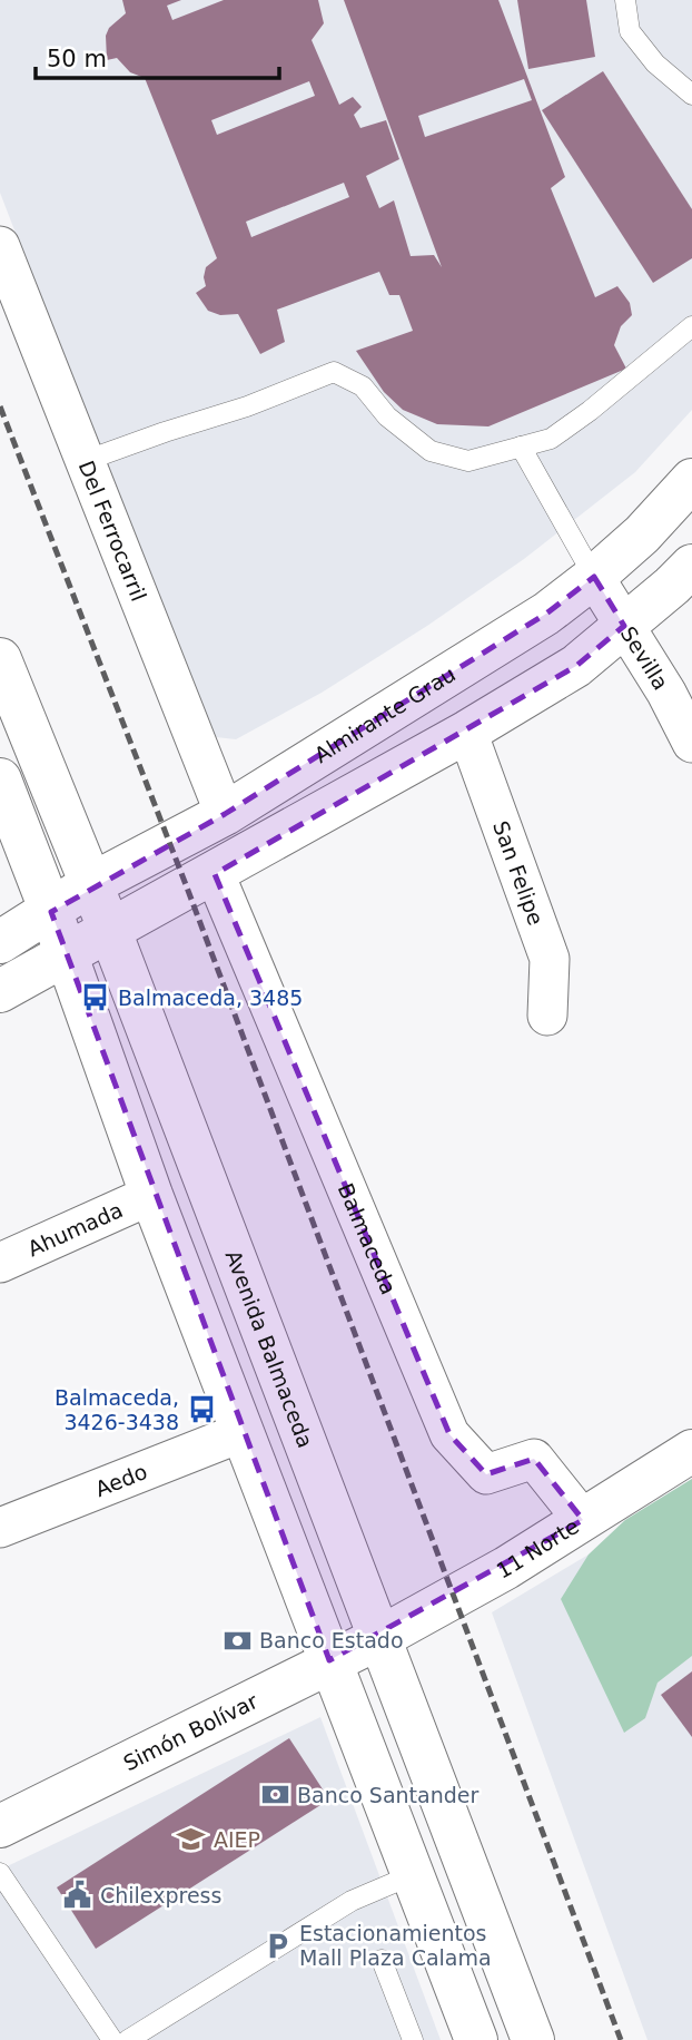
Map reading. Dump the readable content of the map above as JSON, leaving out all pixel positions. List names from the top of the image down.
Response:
{
  "streets": {
    "main road": [
      "Almirante Grau",
      "Avenida Balmaceda",
      "11 Norte",
      "Simón Bolívar"
    ],
    "street": [
      "Del Ferrocarril",
      "Sevilla",
      "San Felipe",
      "Ahumada",
      "Balmaceda",
      "Aedo"
    ]
  },
  "crossings": [
    ["Del Ferrocarril", "Almirante Grau"],
    ["Sevilla", "Almirante Grau"],
    ["Almirante Grau", "Avenida Balmaceda"],
    ["Balmaceda", "11 Norte"],
    ["Avenida Balmaceda", "11 Norte"],
    ["Avenida Balmaceda", "Simón Bolívar"],
    ["11 Norte", "Simón Bolívar"]
  ],
  "places": {
    "bus stop": ["Balmaceda, 3485", "Balmaceda, 3426-3438"],
    "bank": ["Banco Estado", "Banco Santander"],
    "school or university": ["AIEP"],
    "public building": ["Chilexpress"],
    "parking": ["Estacionamientos Mall Plaza Calama"]
  },
  "scale_bar": "50 m"
}
